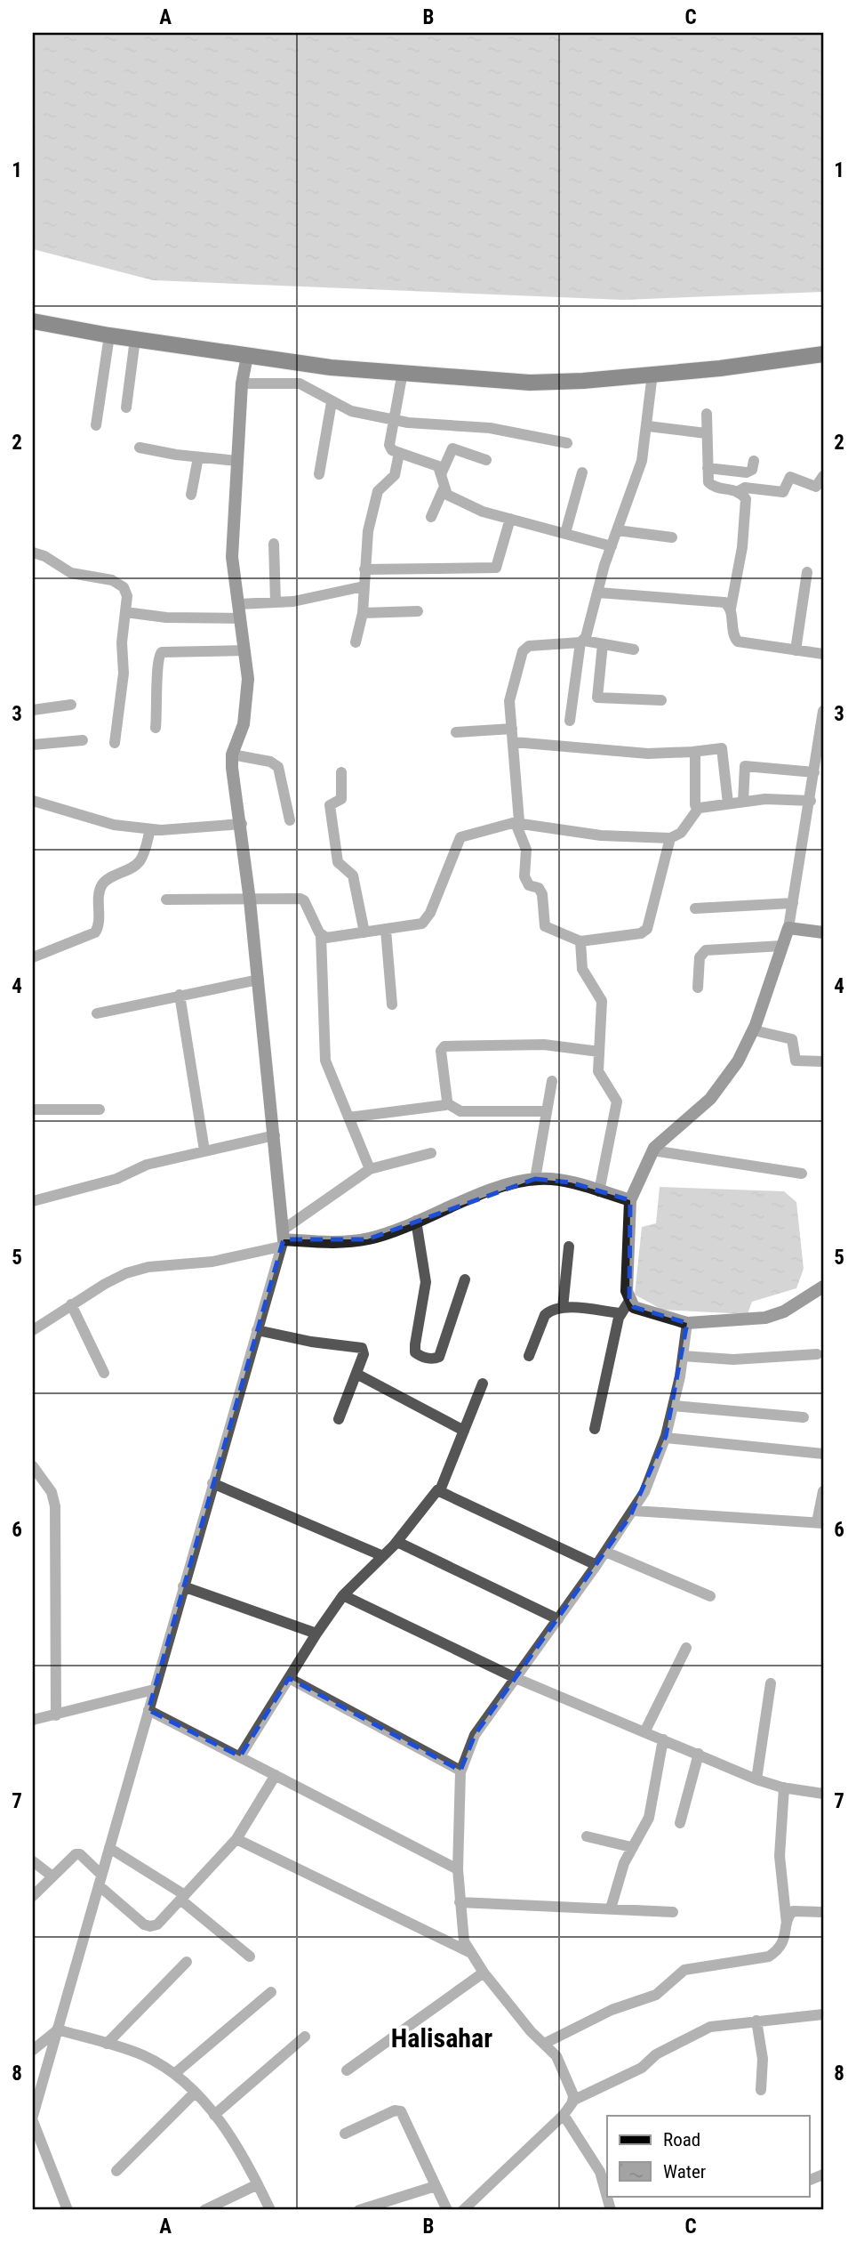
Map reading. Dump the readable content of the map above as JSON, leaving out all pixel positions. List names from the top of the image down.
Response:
{
  "districts": ["Halisahar"],
  "legend": ["Road", "Water"],
  "grid": {
    "columns": ["A", "B", "C"],
    "rows": [
      "1",
      "2",
      "3",
      "4",
      "5",
      "6",
      "7",
      "8"
    ]
  }
}
